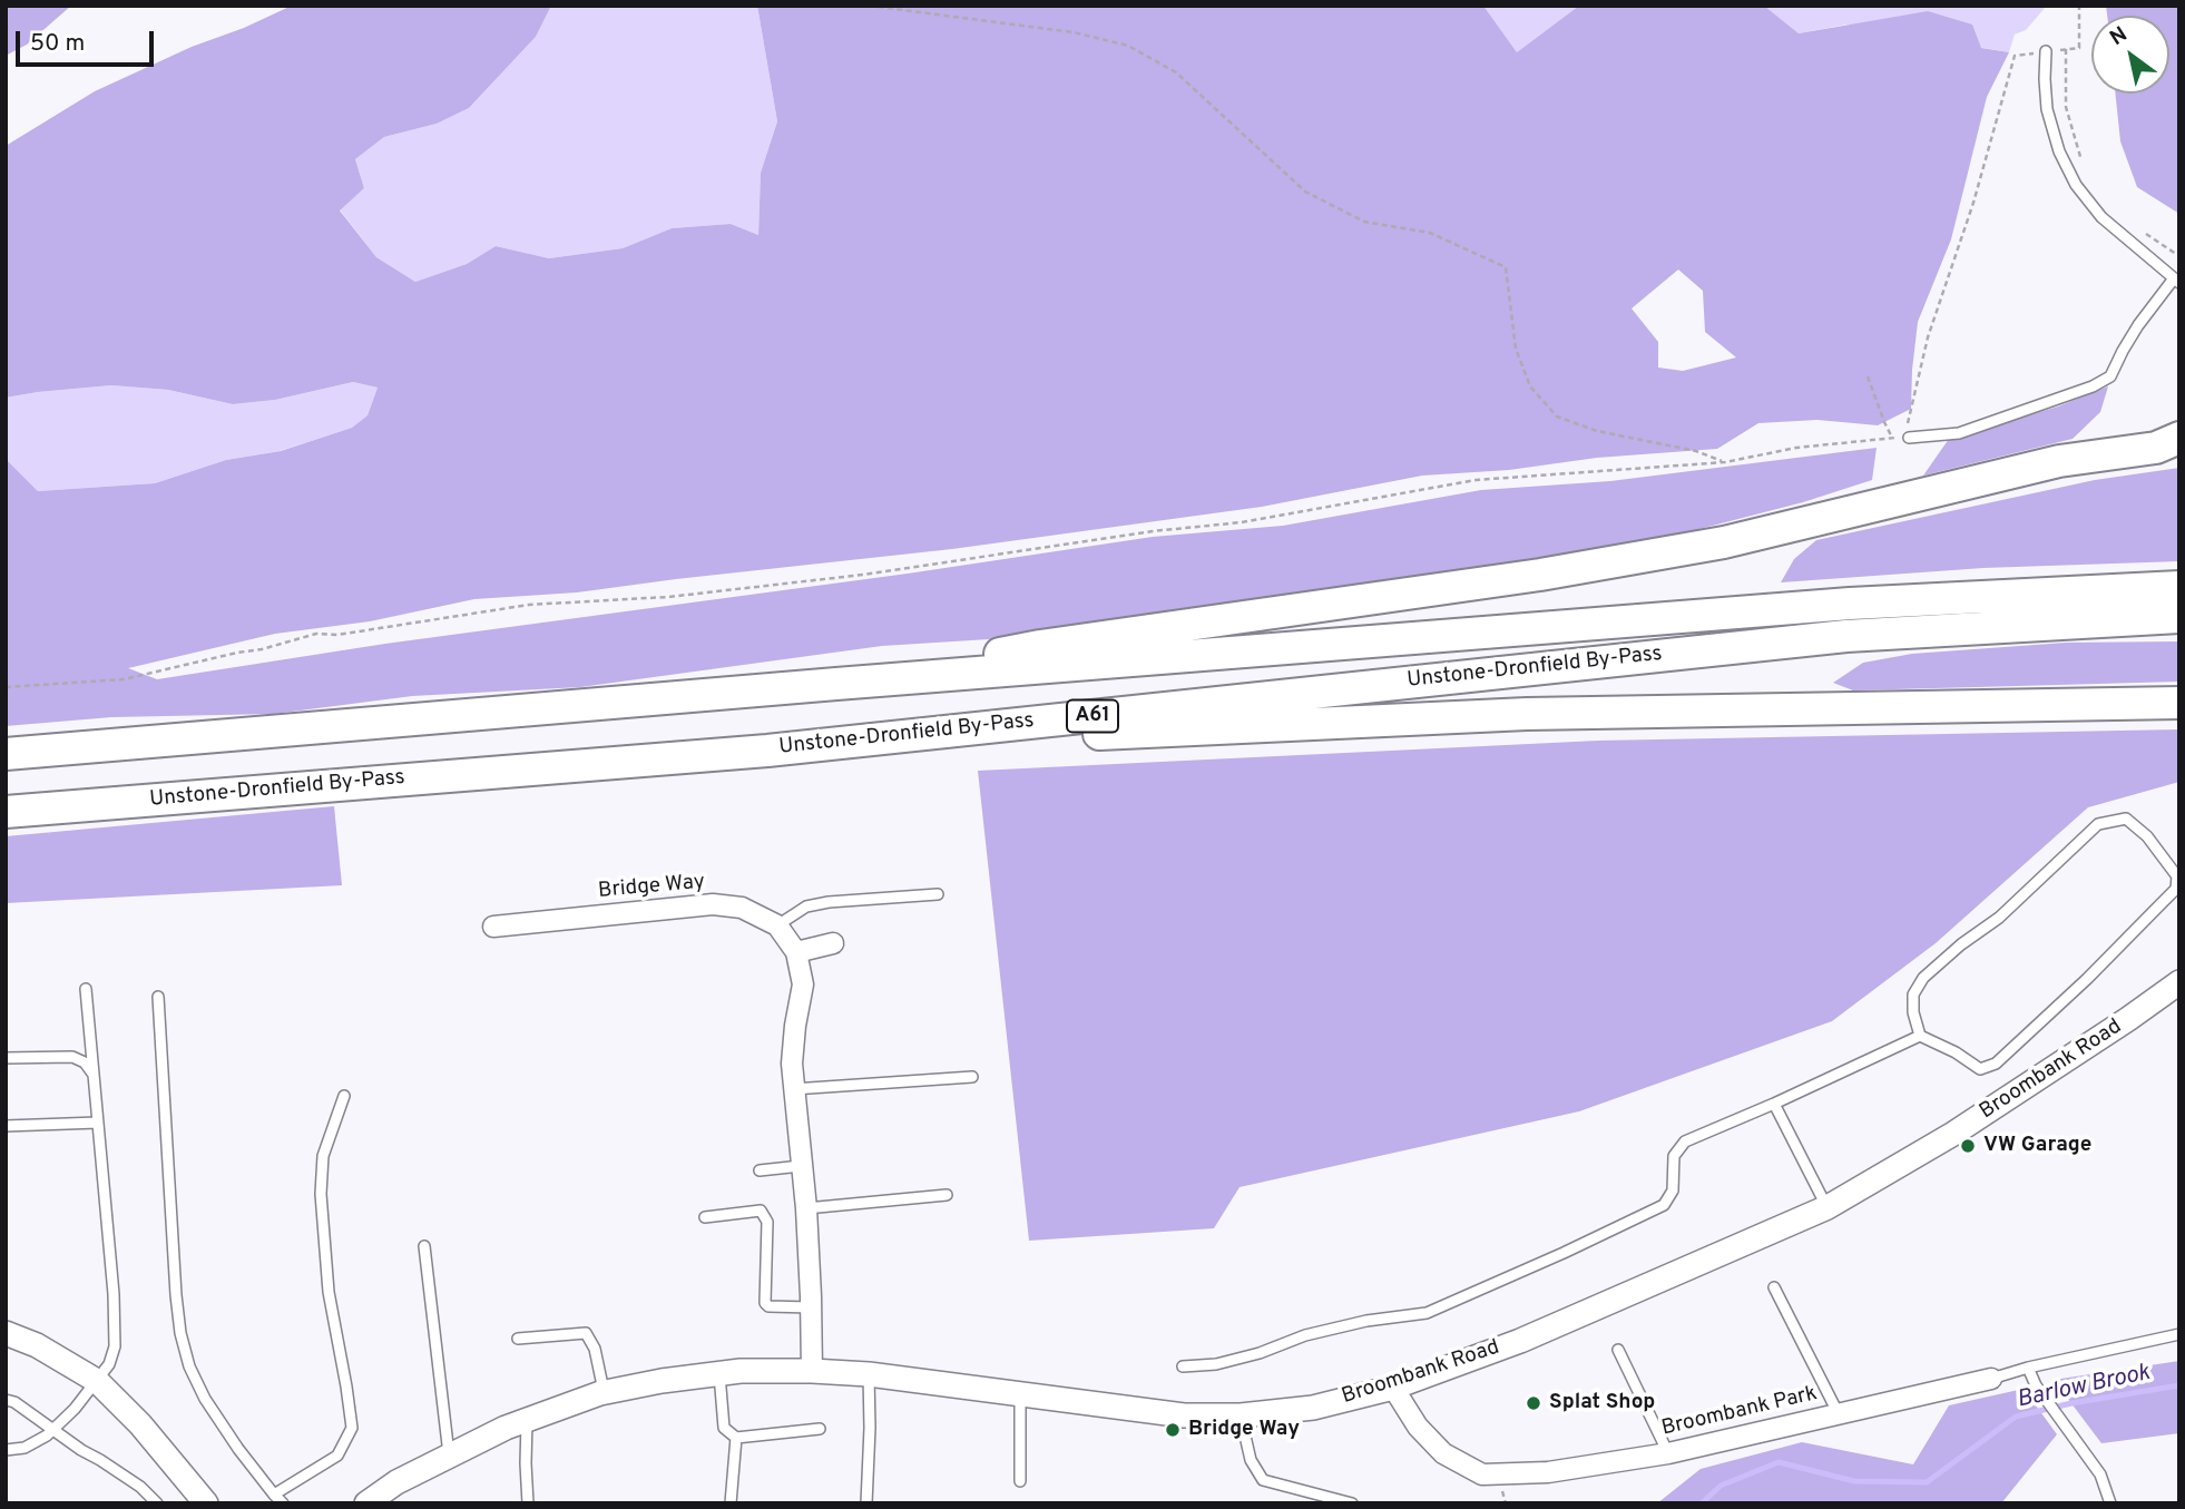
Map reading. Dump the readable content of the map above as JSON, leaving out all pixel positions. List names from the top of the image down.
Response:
{
  "streets": {
    "highway": ["Unstone-Dronfield By-Pass", "A61"],
    "street": ["Bridge Way", "Broombank Road", "Broombank Park"]
  },
  "crossings": [
    ["Unstone-Dronfield By-Pass", "A61"],
    ["Bridge Way", "Broombank Road"],
    ["Broombank Road", "Broombank Park"]
  ],
  "water": ["Barlow Brook"],
  "places": ["VW Garage", "Splat Shop", "Bridge Way"],
  "scale_bar": "50 m",
  "north": "top left"
}
